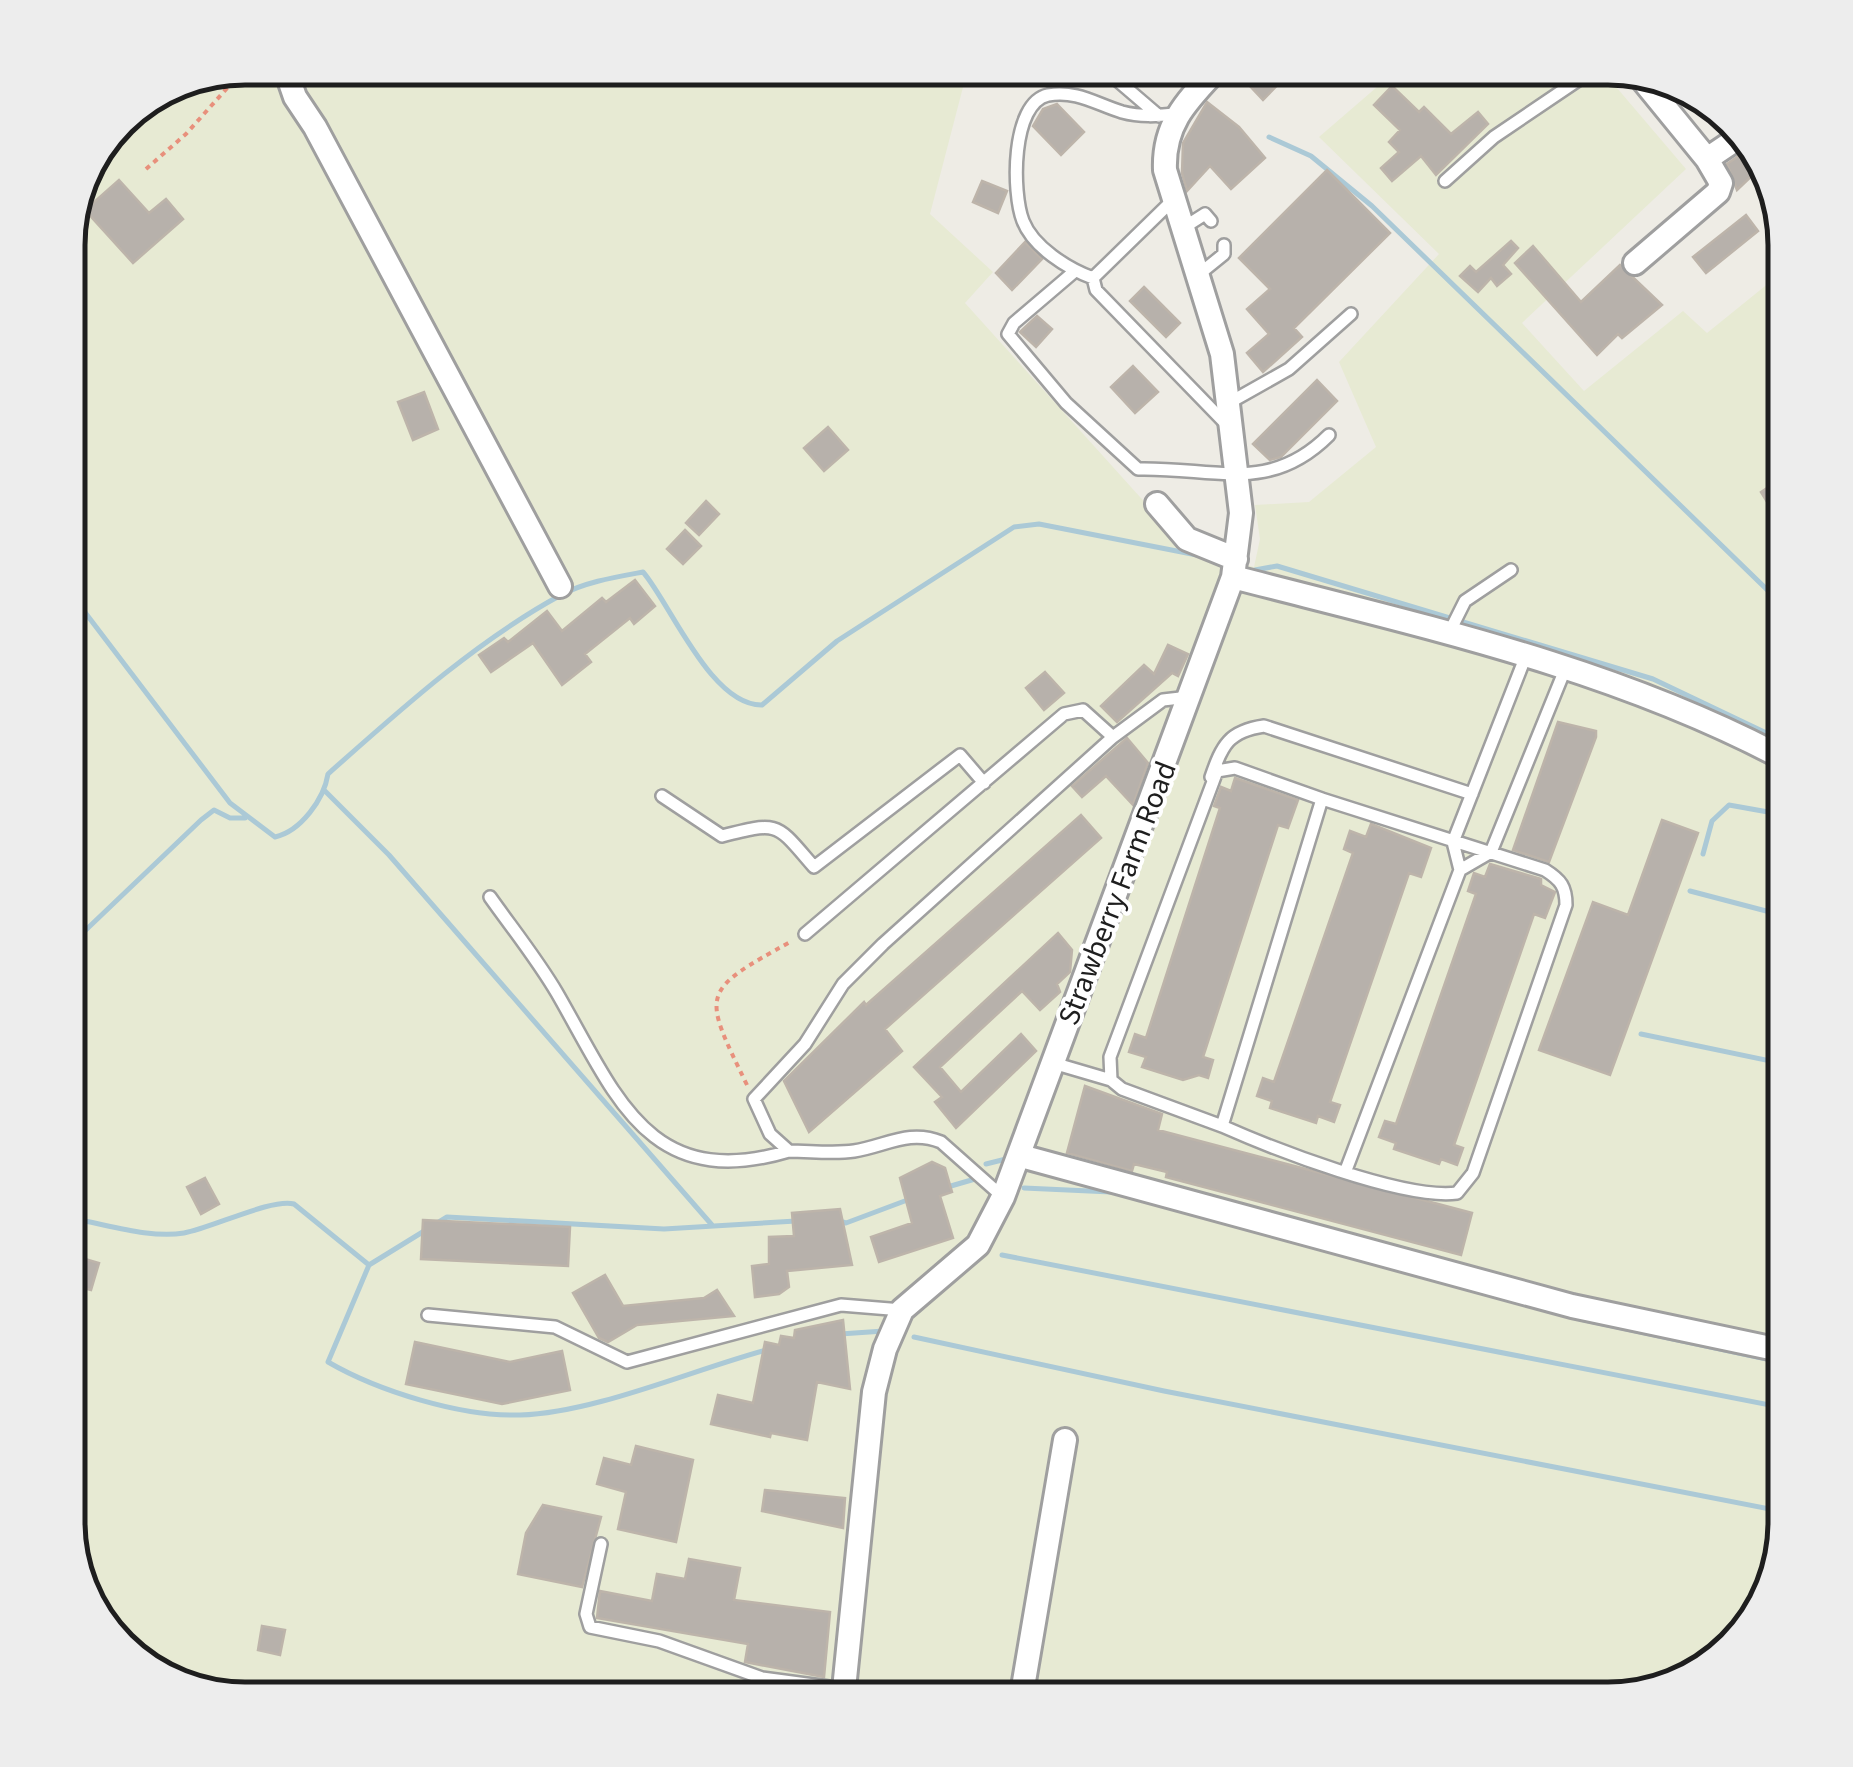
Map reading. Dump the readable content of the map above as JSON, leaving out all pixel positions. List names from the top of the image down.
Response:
{
  "streets": {
    "street": ["Strawberry Farm Road"]
  }
}
